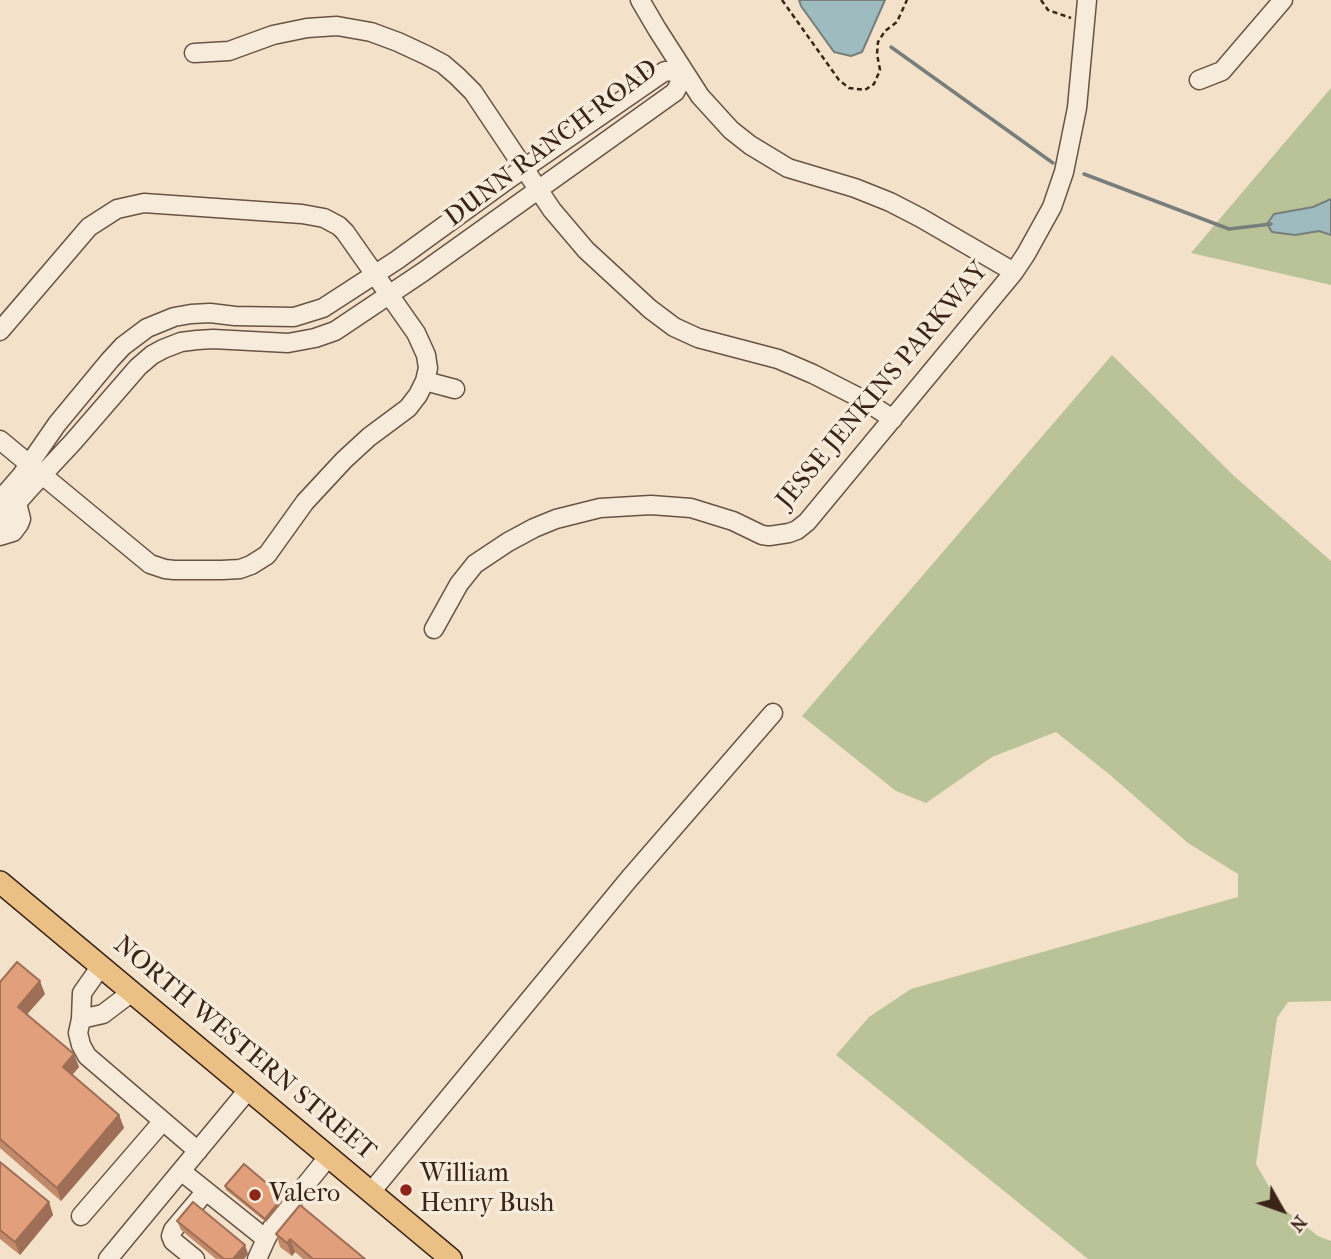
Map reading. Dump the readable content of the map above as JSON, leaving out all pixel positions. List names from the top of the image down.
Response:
{
  "streets": {
    "main road": ["NORTH WESTERN STREET"],
    "street": ["DUNN RANCH ROAD", "JESSE JENKINS PARKWAY"]
  },
  "places": ["William Henry Bush", "Valero"],
  "north": "bottom right"
}
